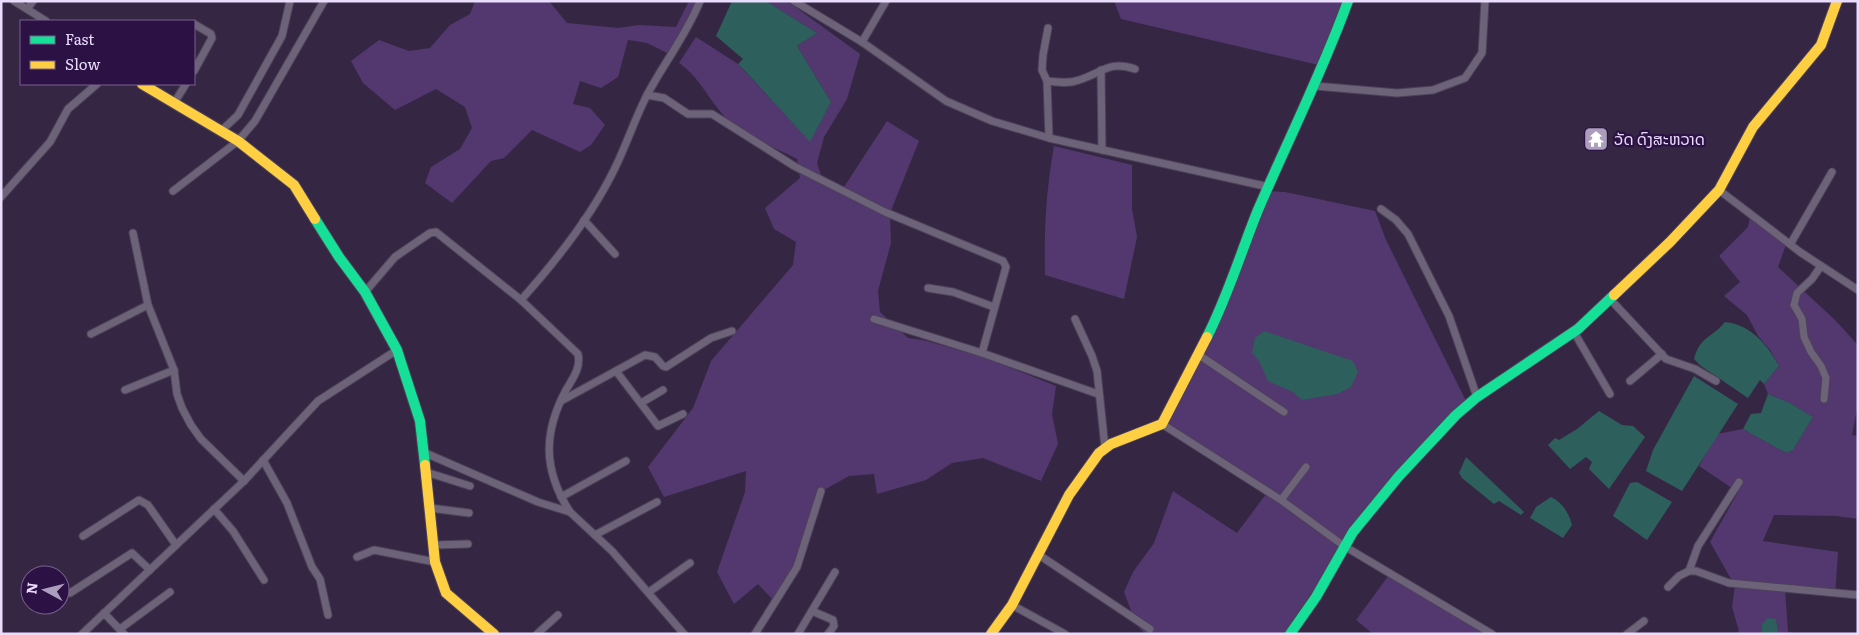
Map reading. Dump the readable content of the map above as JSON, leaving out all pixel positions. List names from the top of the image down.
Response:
{
  "places": {
    "temple": ["ວັດ ດົງສະຫວາດ"]
  },
  "legend": ["Fast", "Slow"],
  "north": "left"
}
